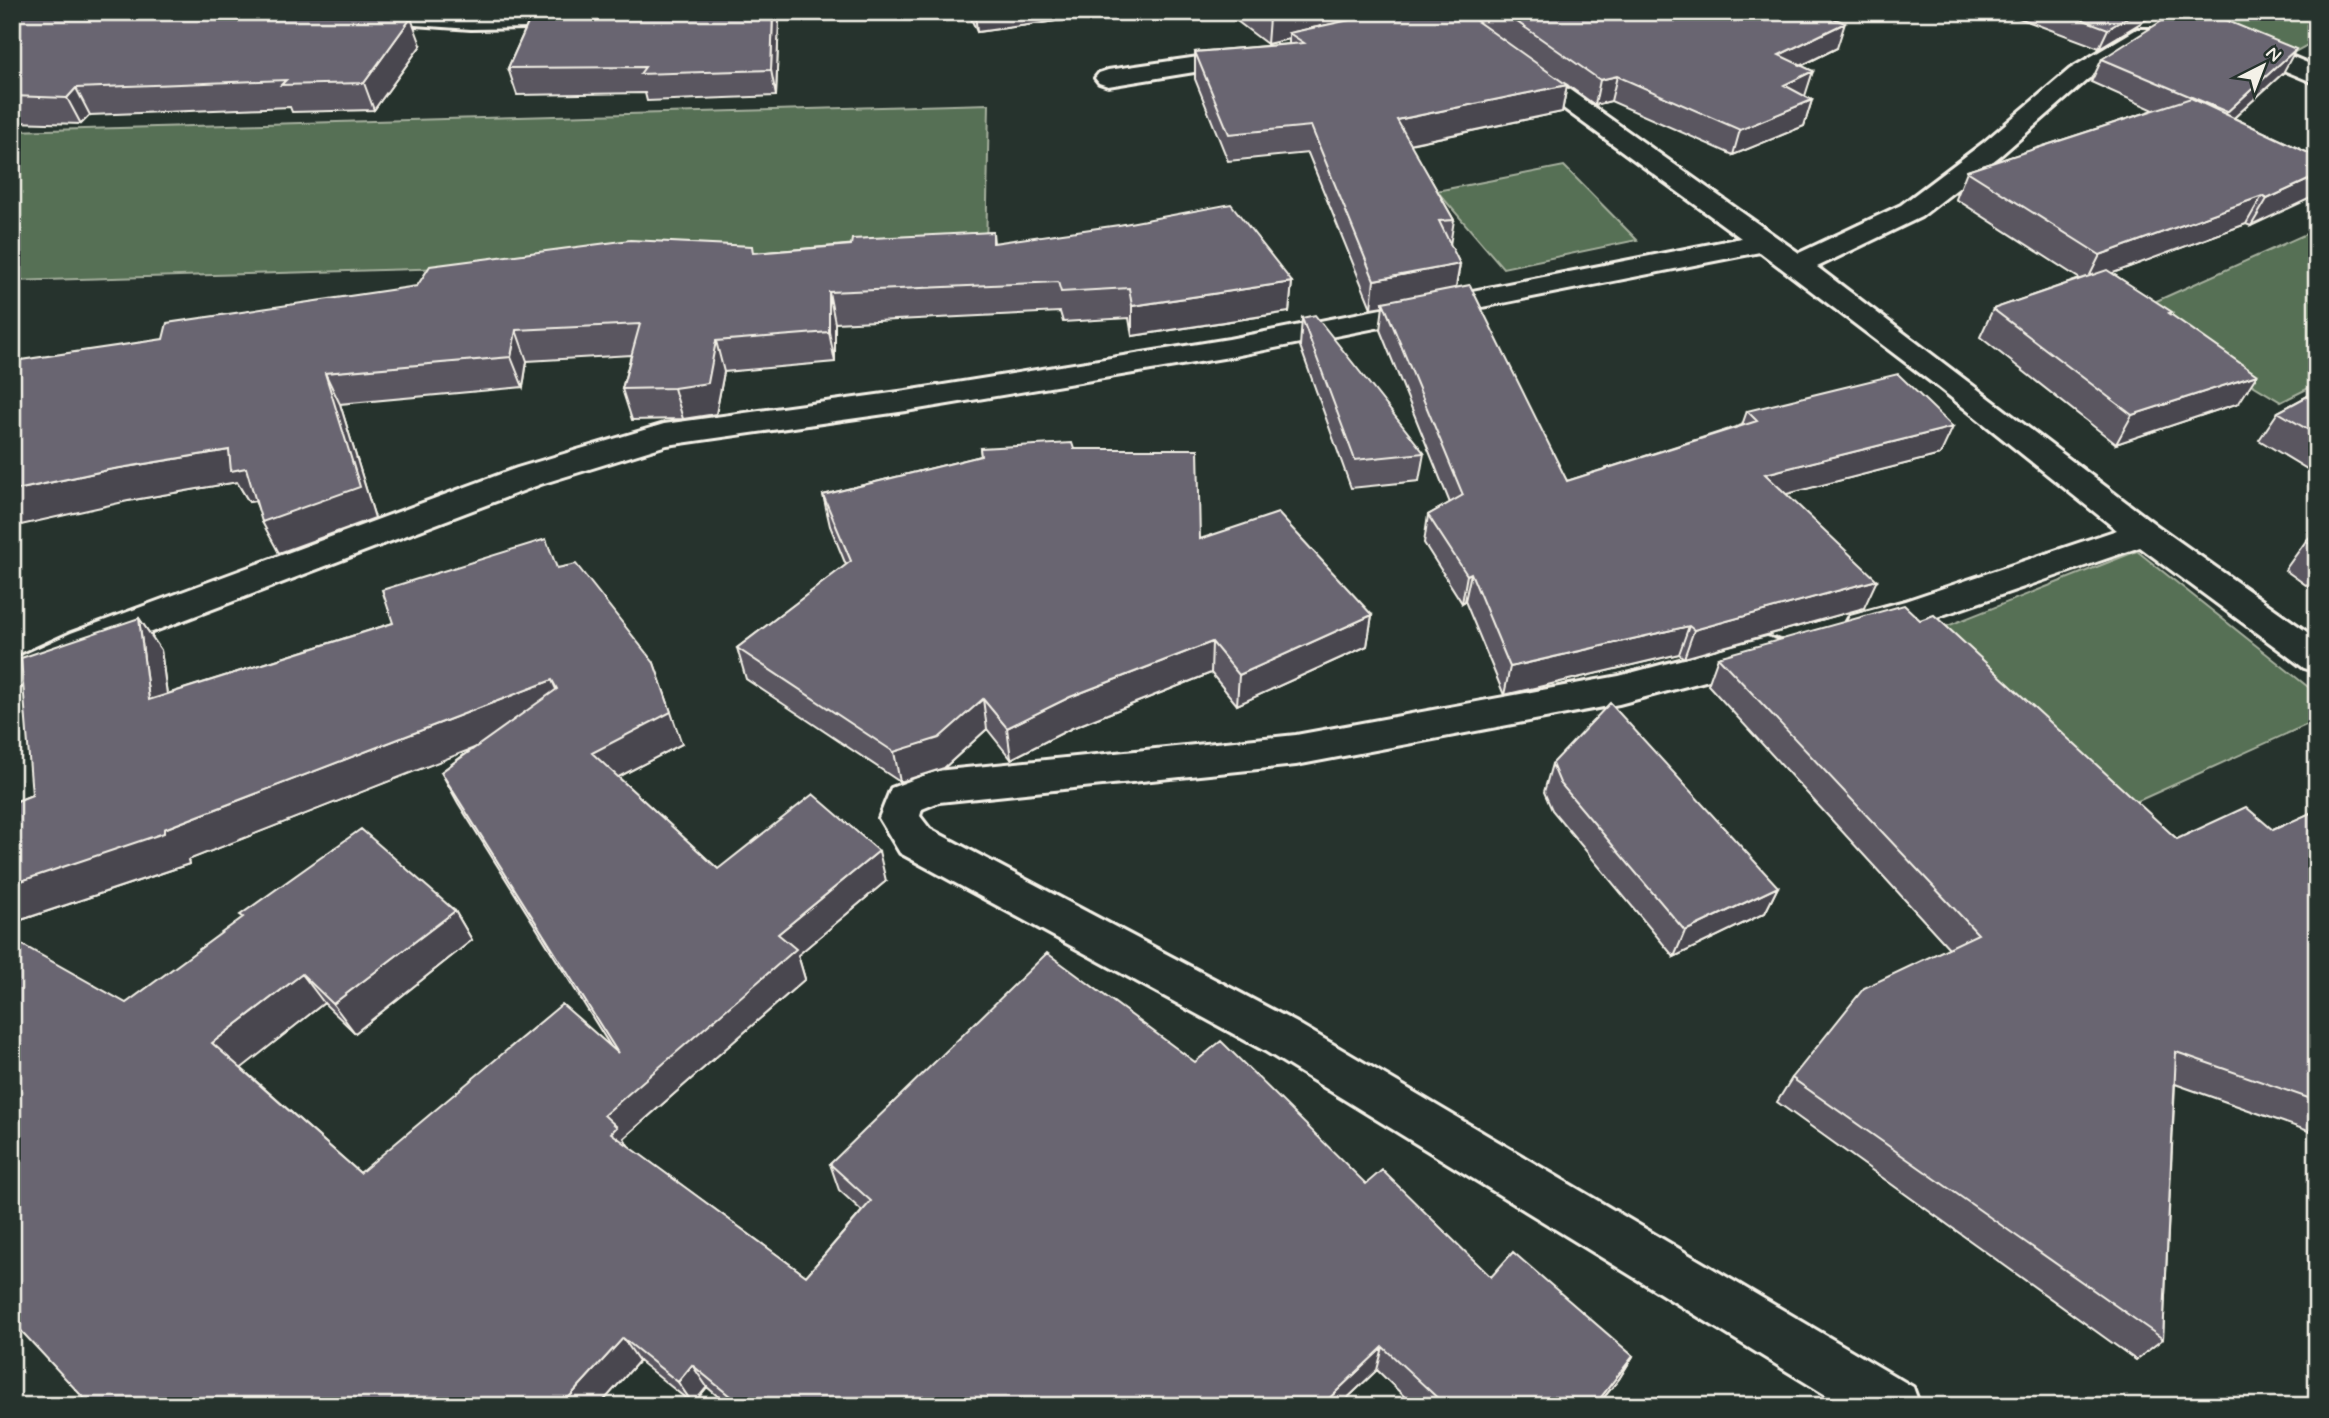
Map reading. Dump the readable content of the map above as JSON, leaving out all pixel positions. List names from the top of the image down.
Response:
{
  "north": "top right"
}
